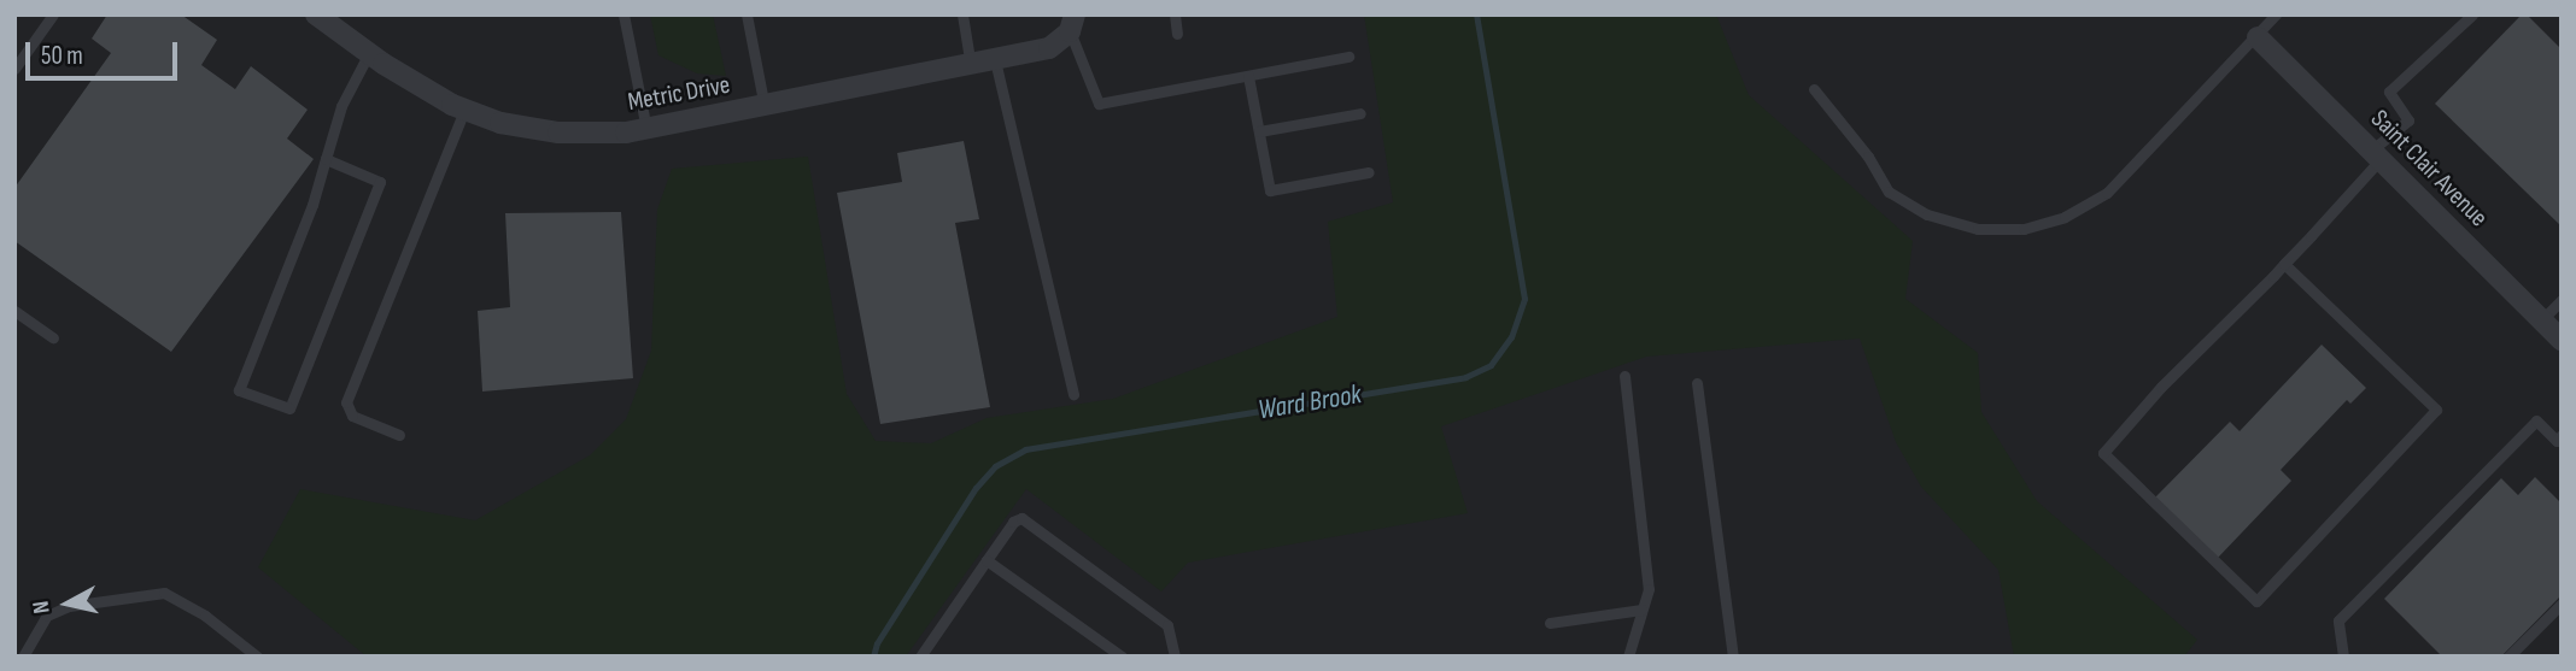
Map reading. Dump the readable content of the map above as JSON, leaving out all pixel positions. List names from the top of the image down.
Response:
{
  "streets": {
    "street": ["Metric Drive", "Saint Clair Avenue"]
  },
  "water": ["Ward Brook"],
  "scale_bar": "50 m",
  "north": "left"
}
